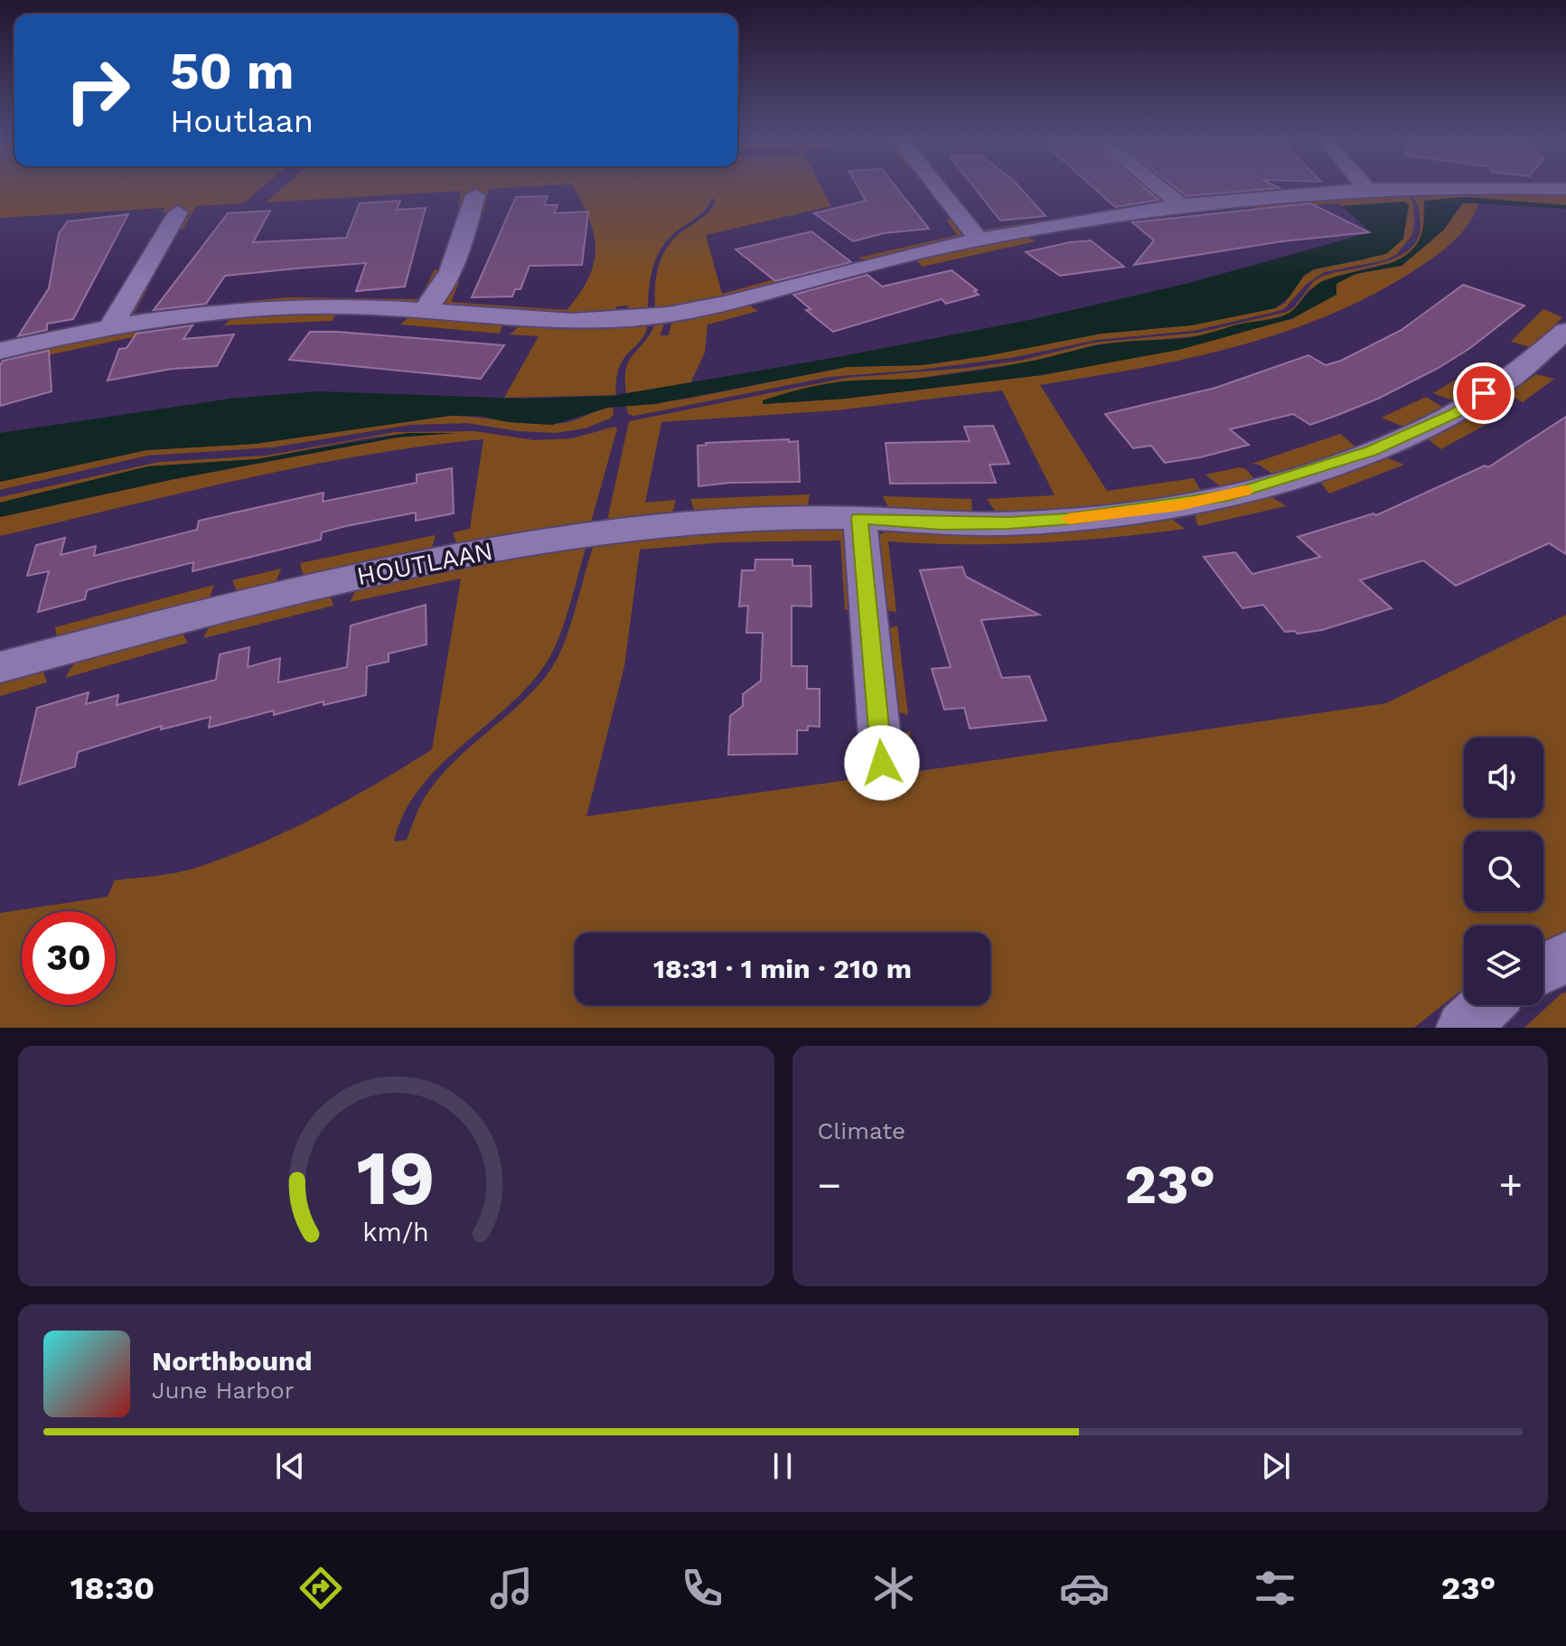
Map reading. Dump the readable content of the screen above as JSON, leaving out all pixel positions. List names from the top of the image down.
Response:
{
  "streets": {
    "street": ["HOUTLAAN"]
  },
  "page": {
    "turn": ["50 m", "Houtlaan"],
    "limit": "30",
    "trip": "18:31 · 1 min · 210 m",
    "tile": "Climate",
    "heat": ["−", "23°", "+"],
    "song": ["Northbound", "June Harbor"],
    "tabs": ["18:30", "23°"],
    "gauge": ["19", "km/h"]
  }
}
